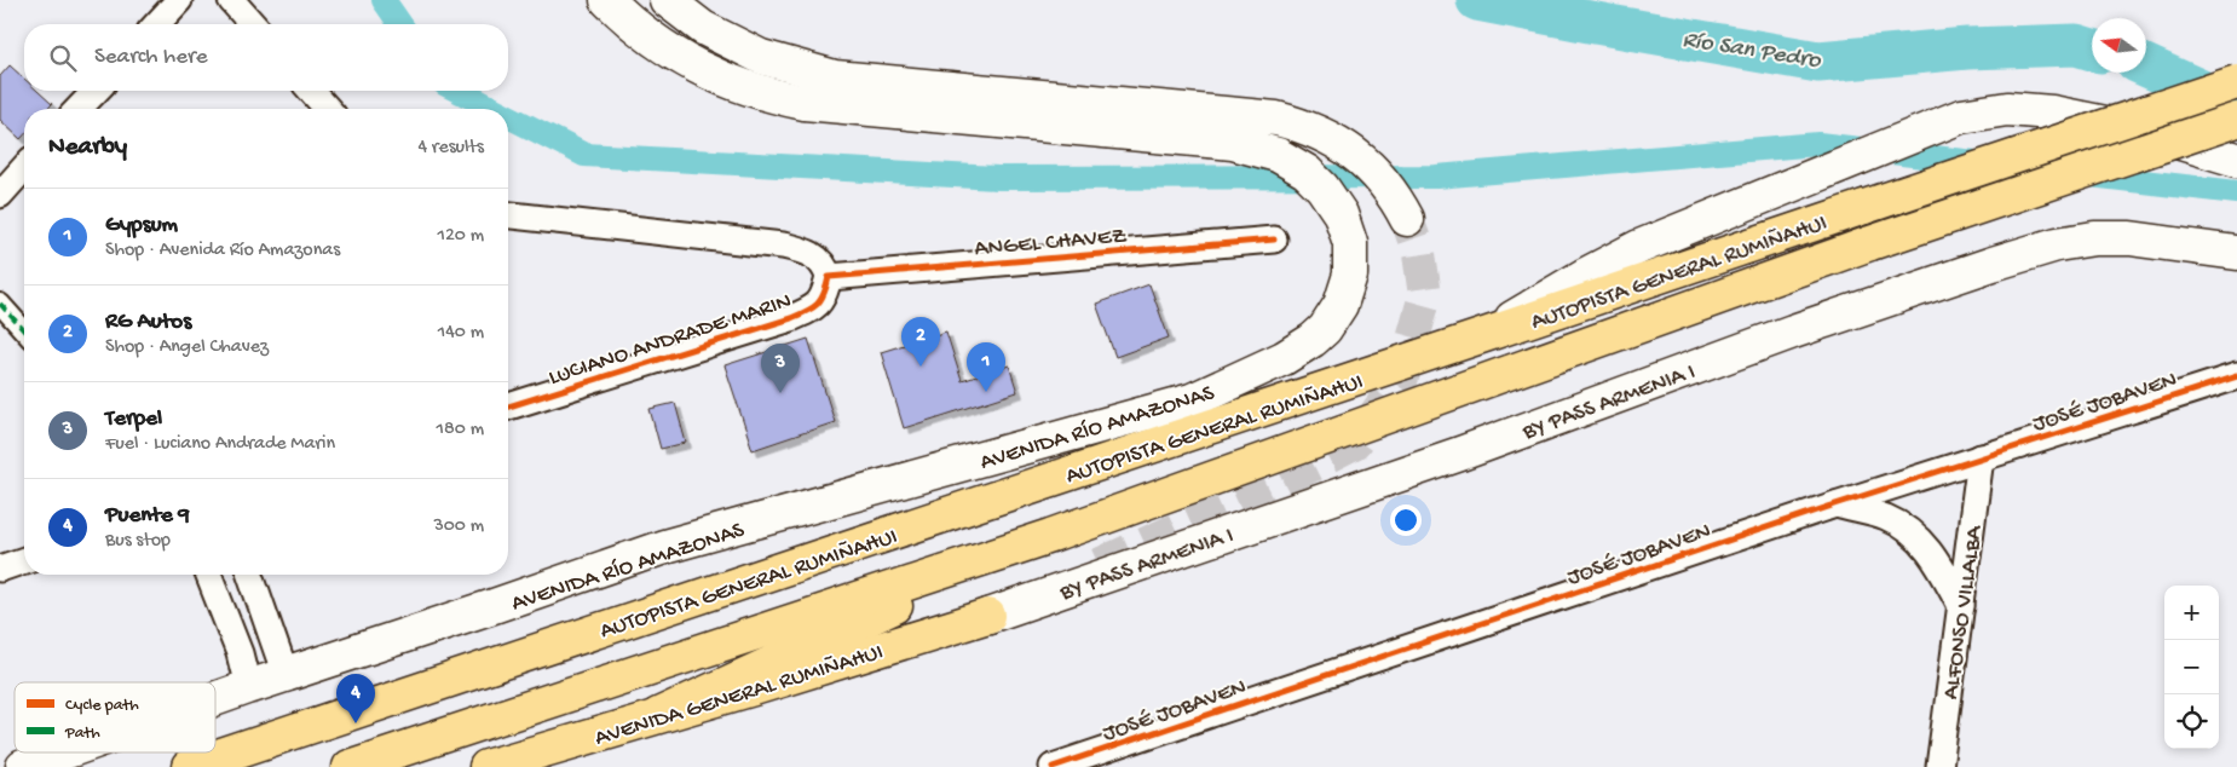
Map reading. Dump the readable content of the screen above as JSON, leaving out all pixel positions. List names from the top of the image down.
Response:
{
  "streets": {
    "main road": [
      "AUTOPISTA GENERAL RUMIÑAHUI",
      "BY PASS ARMENIA I",
      "AVENIDA RÍO AMAZONAS",
      "AVENIDA GENERAL RUMIÑAHUI"
    ],
    "street": [
      "ANGEL CHAVEZ",
      "LUCIANO ANDRADE MARIN",
      "JOSÉ JOBAVEN",
      "ALFONSO VILLALBA"
    ]
  },
  "crossings": [
    ["ANGEL CHAVEZ", "LUCIANO ANDRADE MARIN"],
    ["BY PASS ARMENIA I", "AVENIDA GENERAL RUMIÑAHUI"],
    ["JOSÉ JOBAVEN", "ALFONSO VILLALBA"]
  ],
  "water": ["Río San Pedro"],
  "legend": ["Cycle path", "Path"],
  "north": "left",
  "page": {
    "search": "Search here",
    "heading": ["Nearby", "4 results"],
    "list": [
      {
        "mark": "1",
        "name": "Gypsum",
        "note": "Shop · Avenida Río Amazonas",
        "value": "120 m"
      },
      {
        "mark": "2",
        "name": "RG Autos",
        "note": "Shop · Angel Chavez",
        "value": "140 m"
      },
      {
        "mark": "3",
        "name": "Terpel",
        "note": "Fuel · Luciano Andrade Marin",
        "value": "180 m"
      },
      {
        "mark": "4",
        "name": "Puente 9",
        "note": "Bus stop",
        "value": "300 m"
      }
    ],
    "pins": [
      "2",
      "1",
      "3",
      "4"
    ],
    "map_buttons": ["+", "−"]
  }
}
